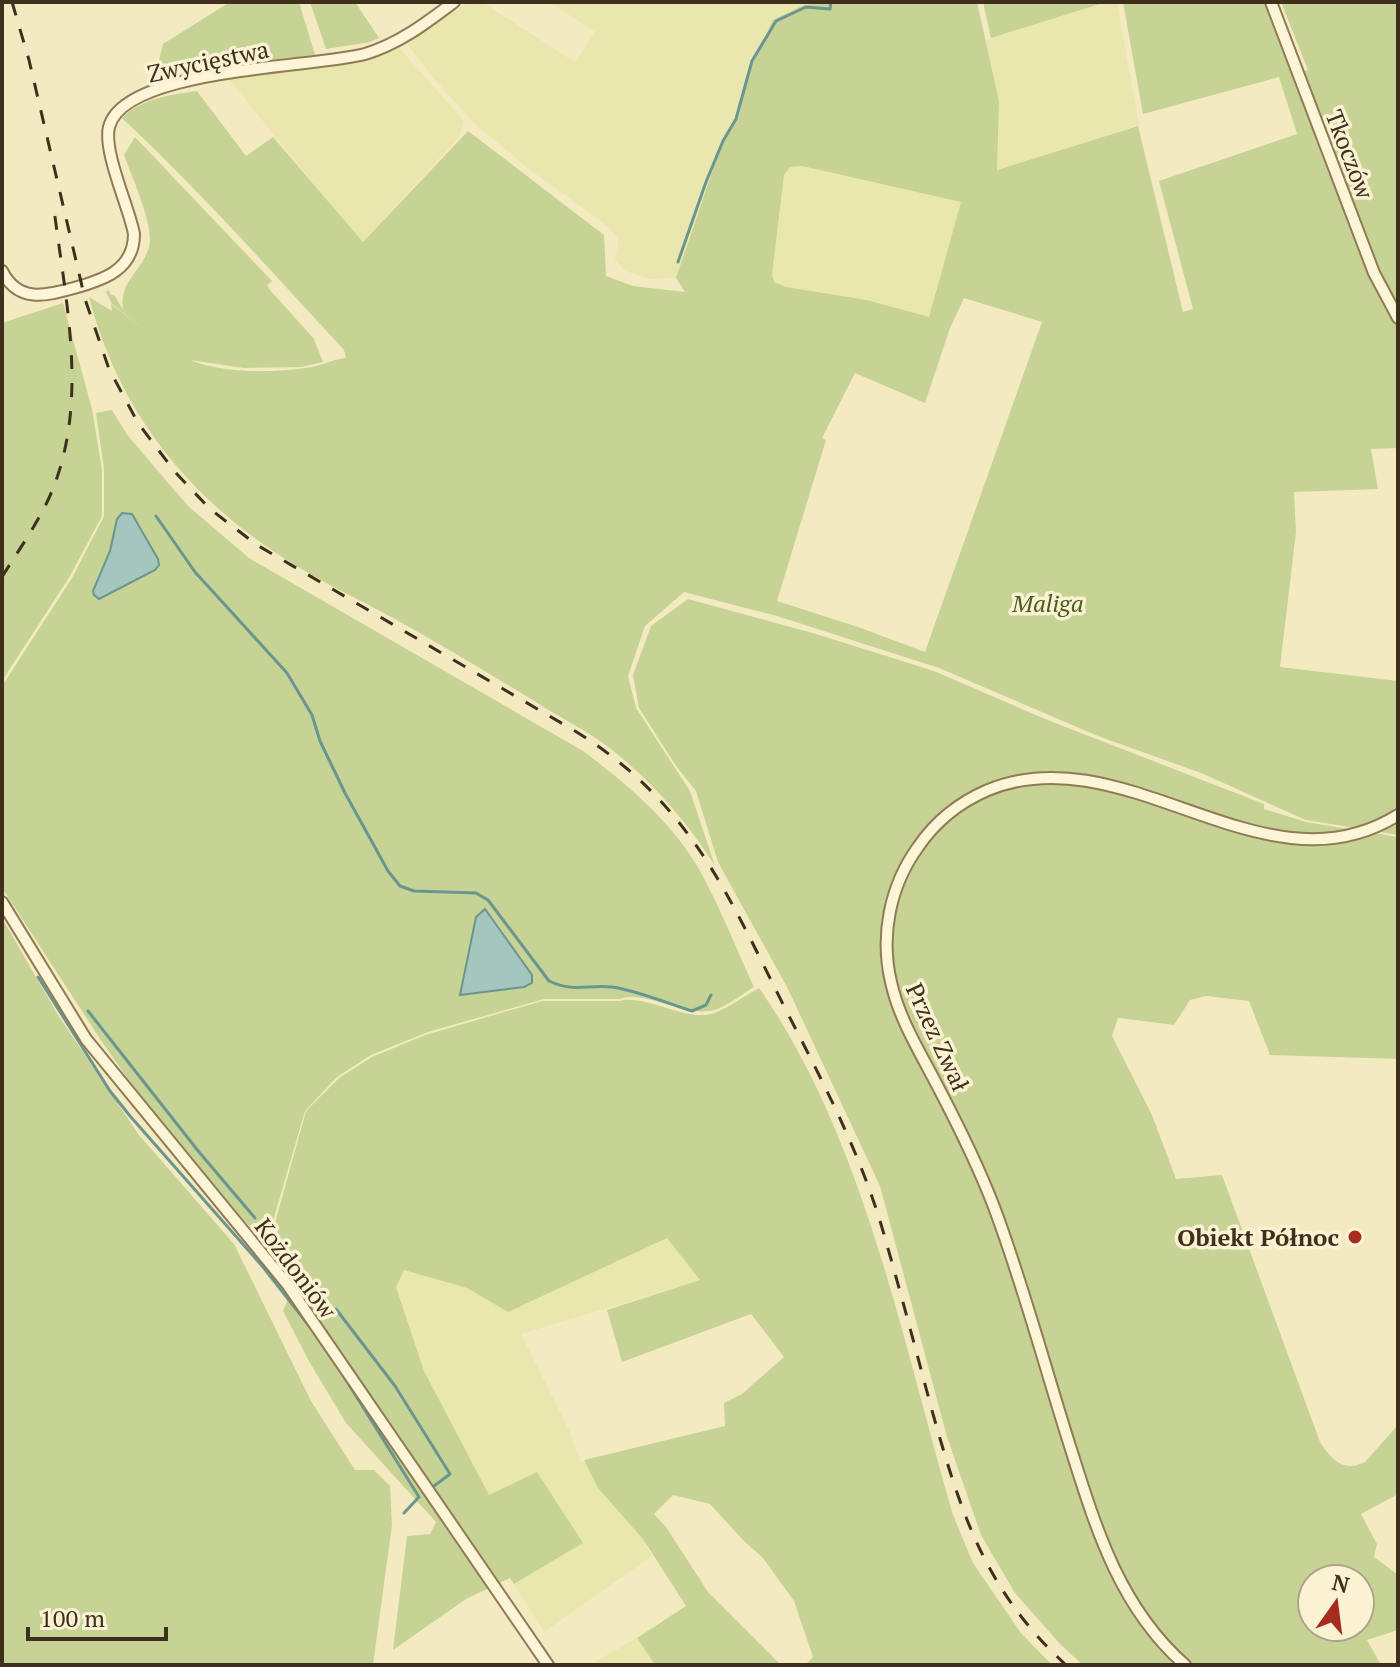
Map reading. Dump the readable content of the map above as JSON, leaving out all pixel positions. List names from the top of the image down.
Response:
{
  "streets": {
    "street": [
      "Zwycięstwa",
      "Tkoczów",
      "Przez Zwał",
      "Kożdoniów"
    ]
  },
  "parks": ["Maliga"],
  "places": ["Obiekt Północ"],
  "scale_bar": "100 m",
  "north": "top"
}
